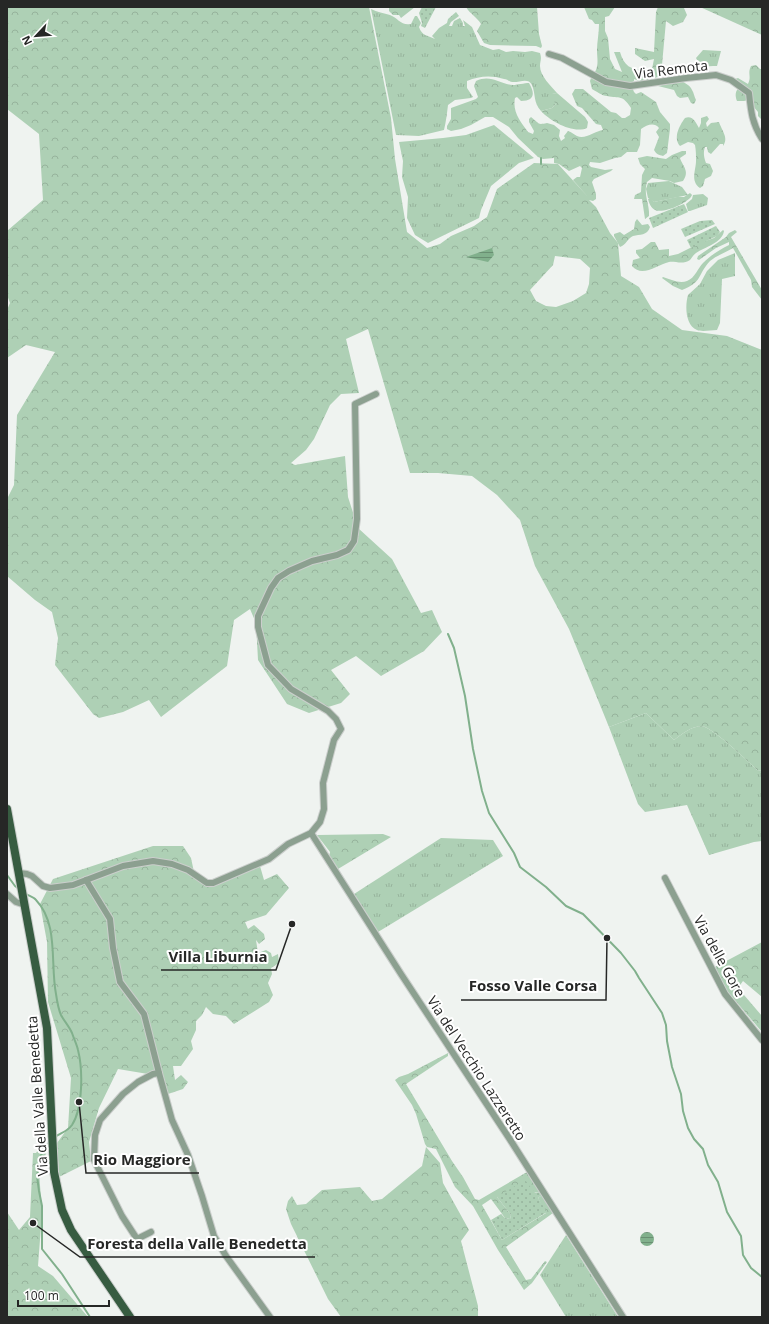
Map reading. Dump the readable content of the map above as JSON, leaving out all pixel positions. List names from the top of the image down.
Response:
{
  "streets": {
    "main road": ["Via della Valle Benedetta"],
    "street": ["Via Remota", "Via delle Gore", "Via del Vecchio Lazzeretto"]
  },
  "places": [
    "Villa Liburnia",
    "Fosso Valle Corsa",
    "Rio Maggiore",
    "Foresta della Valle Benedetta"
  ],
  "scale_bar": "100 m",
  "north": "bottom left"
}
